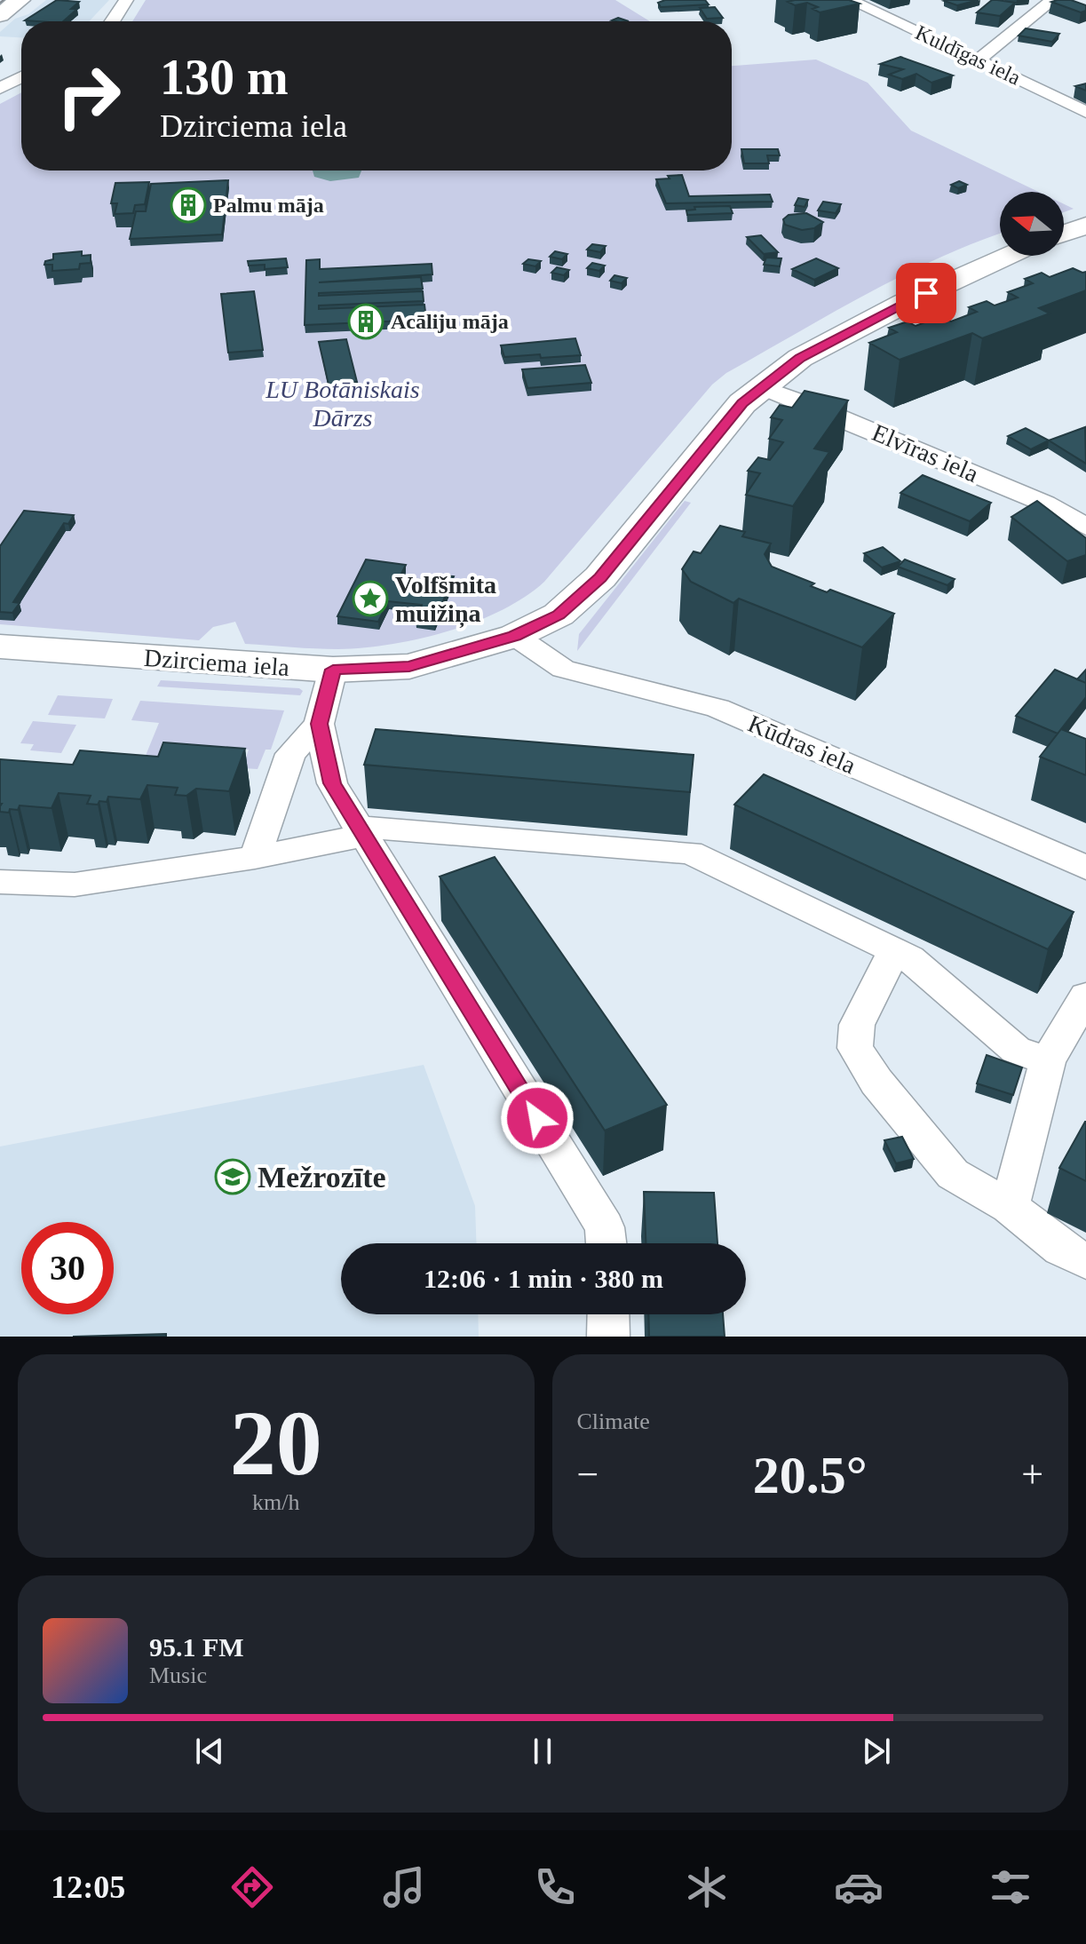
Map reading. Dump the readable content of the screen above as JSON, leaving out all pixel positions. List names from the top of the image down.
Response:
{
  "streets": {
    "street": [
      "Kuldīgas iela",
      "Elvīras iela",
      "Dzirciema iela",
      "Kūdras iela"
    ]
  },
  "crossings": [
    ["Elvīras iela", "Dzirciema iela"],
    ["Dzirciema iela", "Kūdras iela"]
  ],
  "parks": ["LU Botāniskais Dārzs"],
  "places": {
    "building": ["Palmu māja", "Acāliju māja"],
    "place": ["Volfšmita muižiņa"],
    "school or university": ["Mežrozīte"]
  },
  "north": "left",
  "page": {
    "turn": ["130 m", "Dzirciema iela"],
    "limit": "30",
    "trip": "12:06 · 1 min · 380 m",
    "tile": [
      ["20", "km/h"],
      "Climate"
    ],
    "heat": ["−", "20.5°", "+"],
    "song": ["95.1 FM", "Music"],
    "tabs": "12:05"
  }
}
